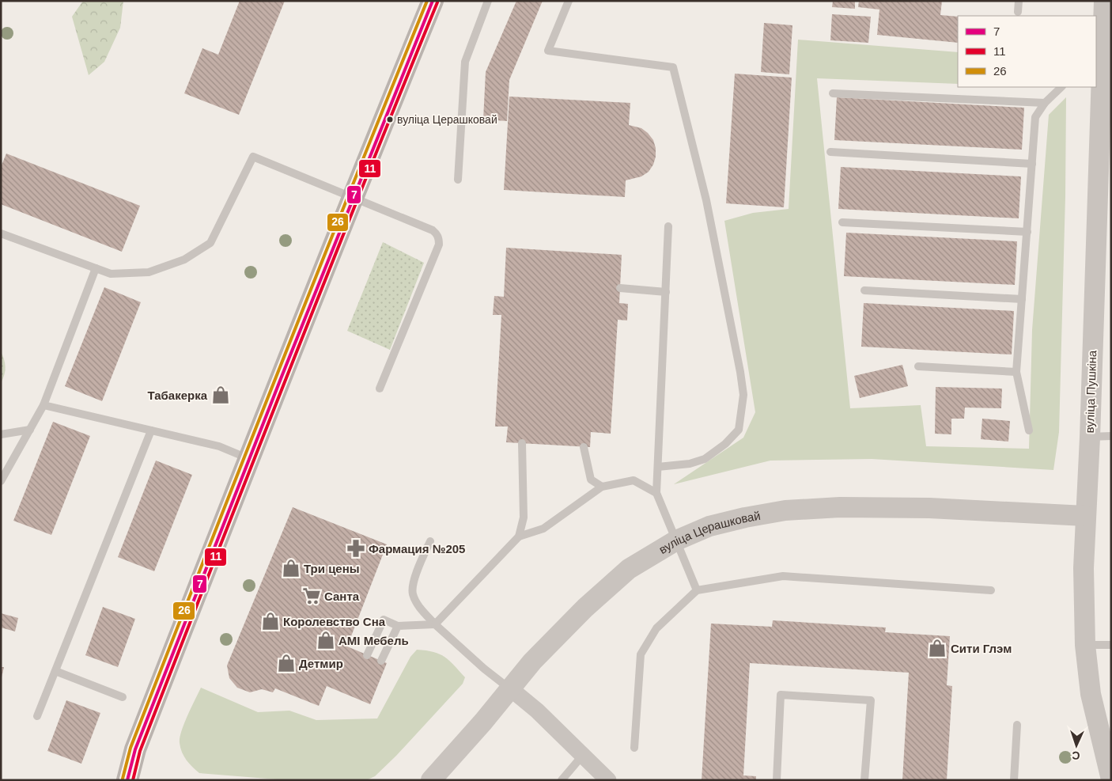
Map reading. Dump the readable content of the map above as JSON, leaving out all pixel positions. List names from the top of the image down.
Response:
{
  "streets": {
    "street": ["вуліца Пушкіна", "вуліца Церашковай"]
  },
  "crossings": [
    ["вуліца Пушкіна", "вуліца Церашковай"]
  ],
  "places": {
    "other": ["вуліца Церашковай"],
    "shop": [
      "Табакерка",
      "Три цены",
      "Королевство Сна",
      "AMI Мебель",
      "Сити Глэм",
      "Детмир"
    ],
    "pharmacy": ["Фармация №205"],
    "supermarket": ["Санта"]
  },
  "lines": ["transit line 7", "transit line 26", "transit line 11"],
  "legend": ["7", "11", "26"],
  "north": "bottom"
}
